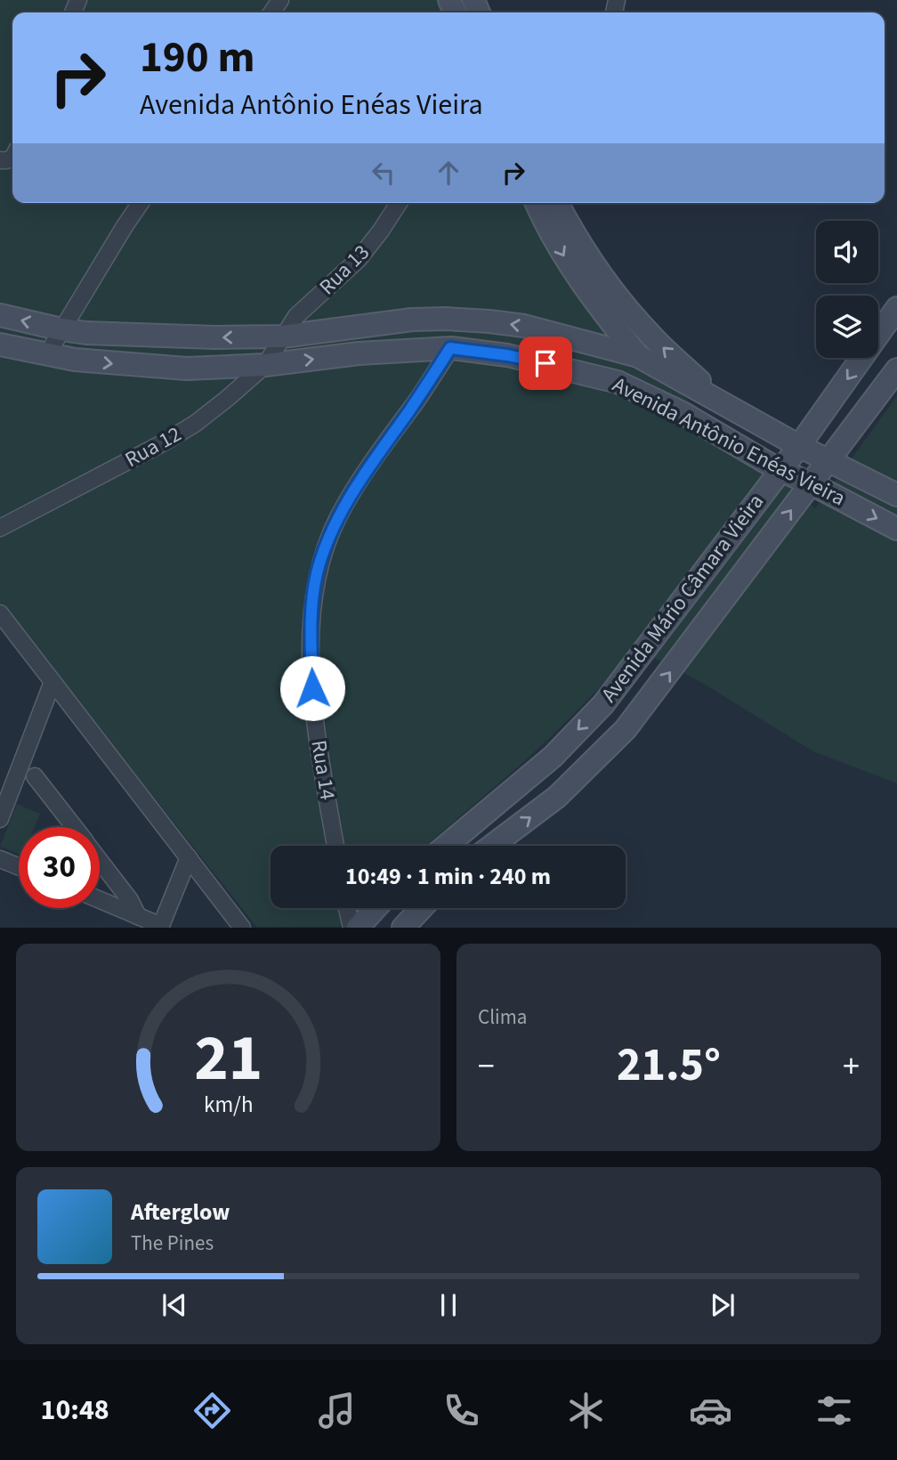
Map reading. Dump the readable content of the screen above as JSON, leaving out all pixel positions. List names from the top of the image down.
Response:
{
  "streets": {
    "street": [
      "Rua 13",
      "Avenida Antônio Enéas Vieira",
      "Rua 12",
      "Avenida Mário Câmara Vieira",
      "Rua 14"
    ]
  },
  "crossings": [
    ["Rua 13", "Avenida Antônio Enéas Vieira"],
    ["Rua 13", "Rua 12"],
    ["Avenida Antônio Enéas Vieira", "Rua 12"],
    ["Avenida Antônio Enéas Vieira", "Avenida Mário Câmara Vieira"],
    ["Avenida Antônio Enéas Vieira", "Rua 14"]
  ],
  "page": {
    "turn": ["190 m", "Avenida Antônio Enéas Vieira"],
    "limit": "30",
    "trip": "10:49 · 1 min · 240 m",
    "tile": "Clima",
    "heat": ["−", "21.5°", "+"],
    "song": ["Afterglow", "The Pines"],
    "tabs": "10:48",
    "gauge": ["21", "km/h"]
  }
}
